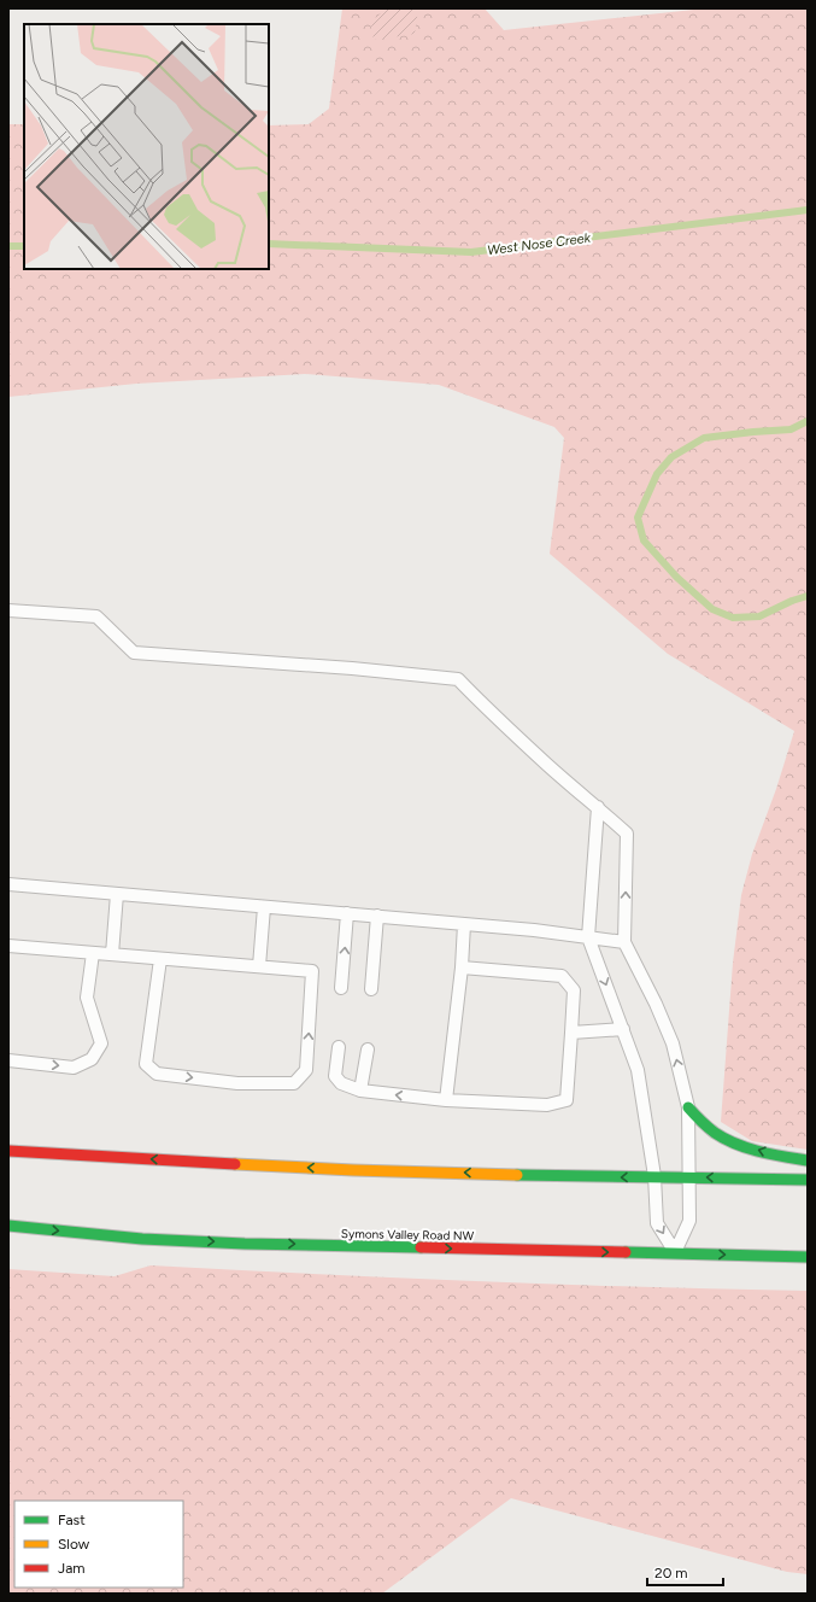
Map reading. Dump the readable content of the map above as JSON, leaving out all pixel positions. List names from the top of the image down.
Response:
{
  "streets": {
    "main road": ["Symons Valley Road NW"]
  },
  "water": ["West Nose Creek"],
  "legend": ["Fast", "Slow", "Jam"],
  "scale_bar": "20 m"
}
